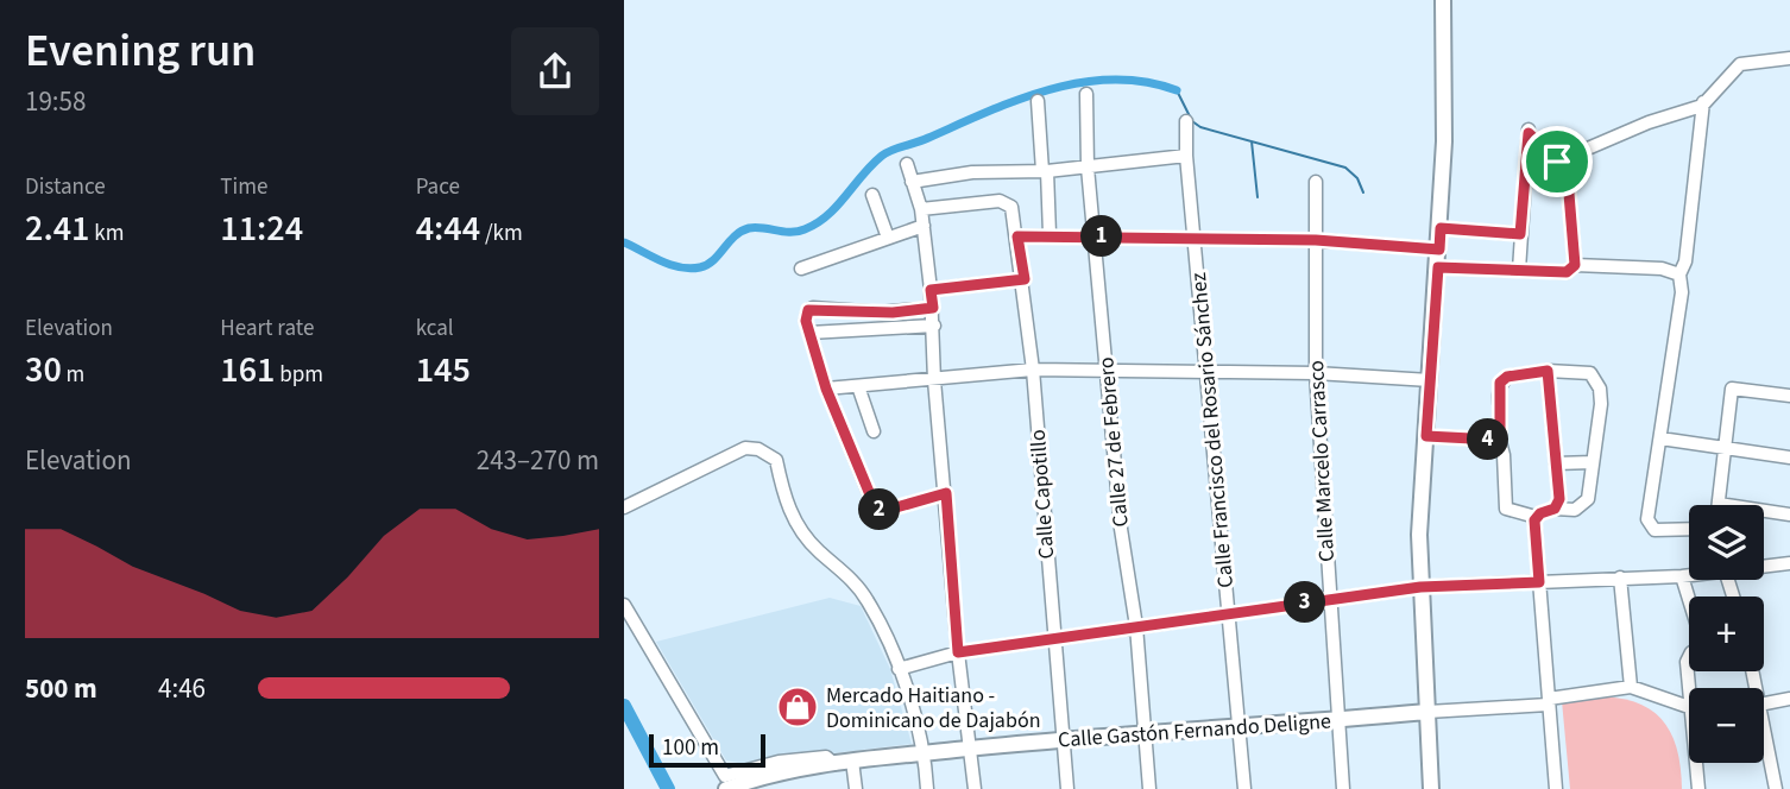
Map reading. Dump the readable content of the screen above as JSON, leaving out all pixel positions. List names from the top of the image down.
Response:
{
  "streets": {
    "main road": ["Calle Gastón Fernando Deligne"],
    "street": [
      "Calle Francisco del Rosario Sánchez",
      "Calle 27 de Febrero",
      "Calle Marcelo Carrasco",
      "Calle Capotillo"
    ]
  },
  "crossings": [
    ["Calle Francisco del Rosario Sánchez", "Calle Gastón Fernando Deligne"],
    ["Calle 27 de Febrero", "Calle Gastón Fernando Deligne"],
    ["Calle Marcelo Carrasco", "Calle Gastón Fernando Deligne"],
    ["Calle Capotillo", "Calle Gastón Fernando Deligne"]
  ],
  "places": {
    "shop": ["Mercado Haitiano - Dominicano de Dajabón"]
  },
  "scale_bar": "100 m",
  "page": {
    "heading": ["Evening run", "19:58"],
    "stats": [
      ["Distance", "2.41 km"],
      ["Time", "11:24"],
      ["Pace", "4:44 /km"],
      ["Elevation", "30 m"],
      ["Heart rate", "161 bpm"],
      ["kcal", "145"]
    ],
    "pins": [
      "1",
      "4",
      "2",
      "3"
    ],
    "chart": ["Elevation", "243–270 m"],
    "map_buttons": ["+", "−"],
    "list": [
      {
        "name": "500 m",
        "note": "4:46"
      }
    ],
    "scale": "100 m"
  }
}
